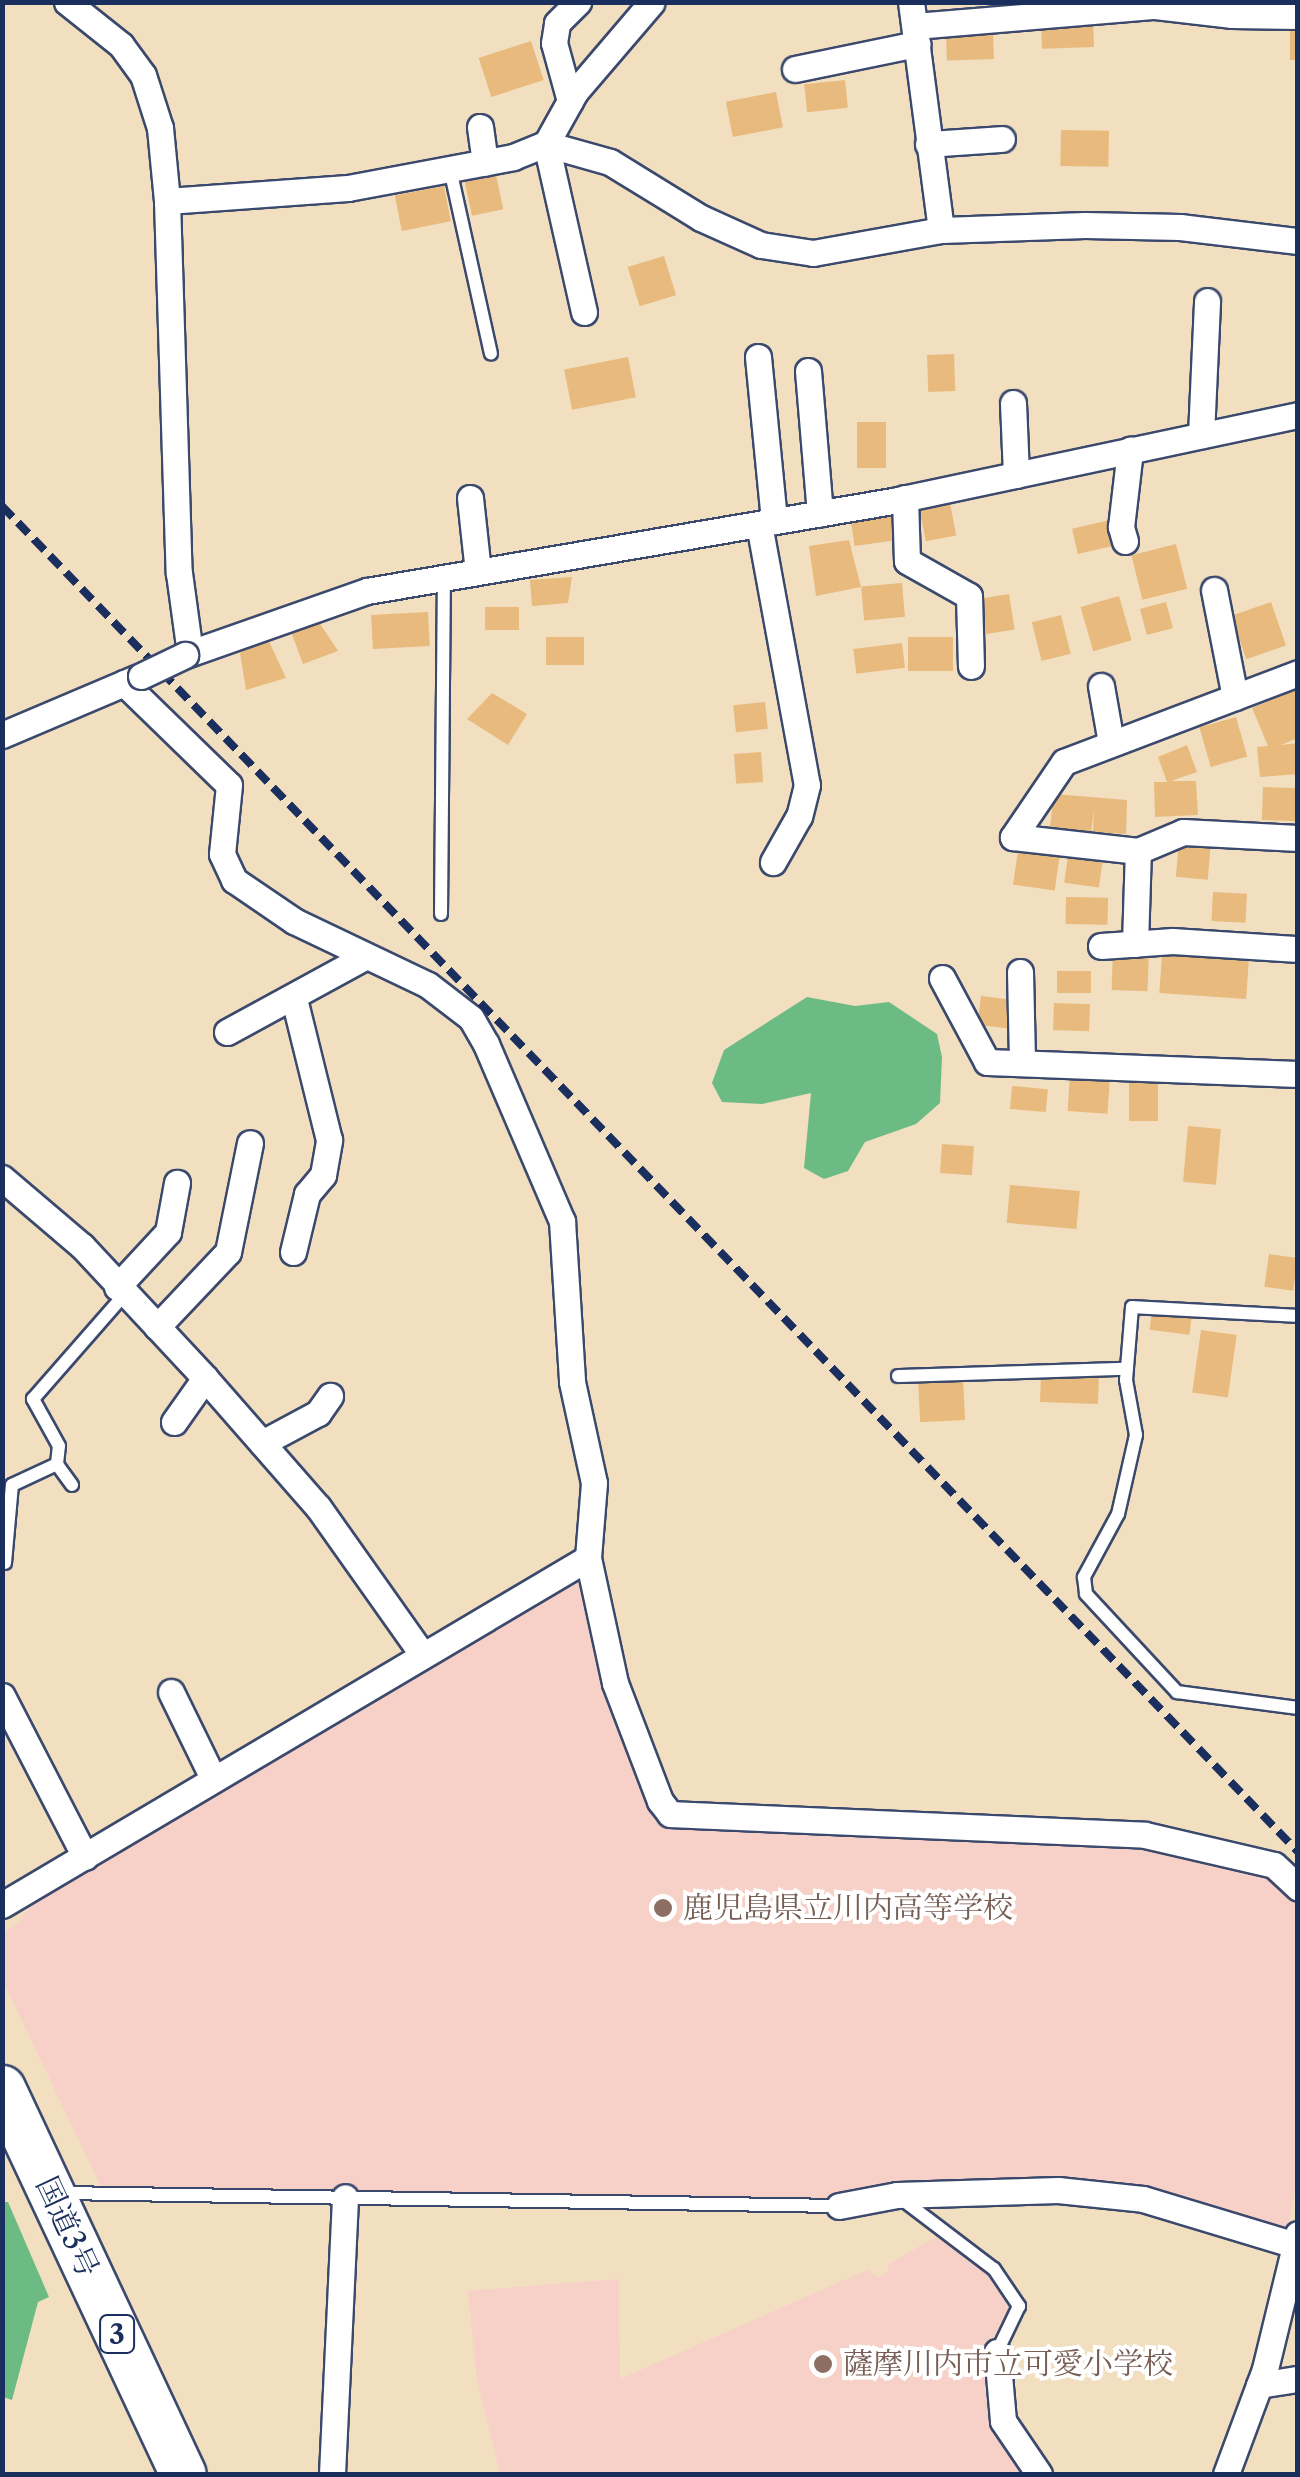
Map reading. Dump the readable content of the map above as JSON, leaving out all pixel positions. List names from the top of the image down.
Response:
{
  "streets": {
    "highway": ["国道3号", "3"]
  },
  "places": ["鹿児島県立川内高等学校", "薩摩川内市立可愛小学校"]
}
